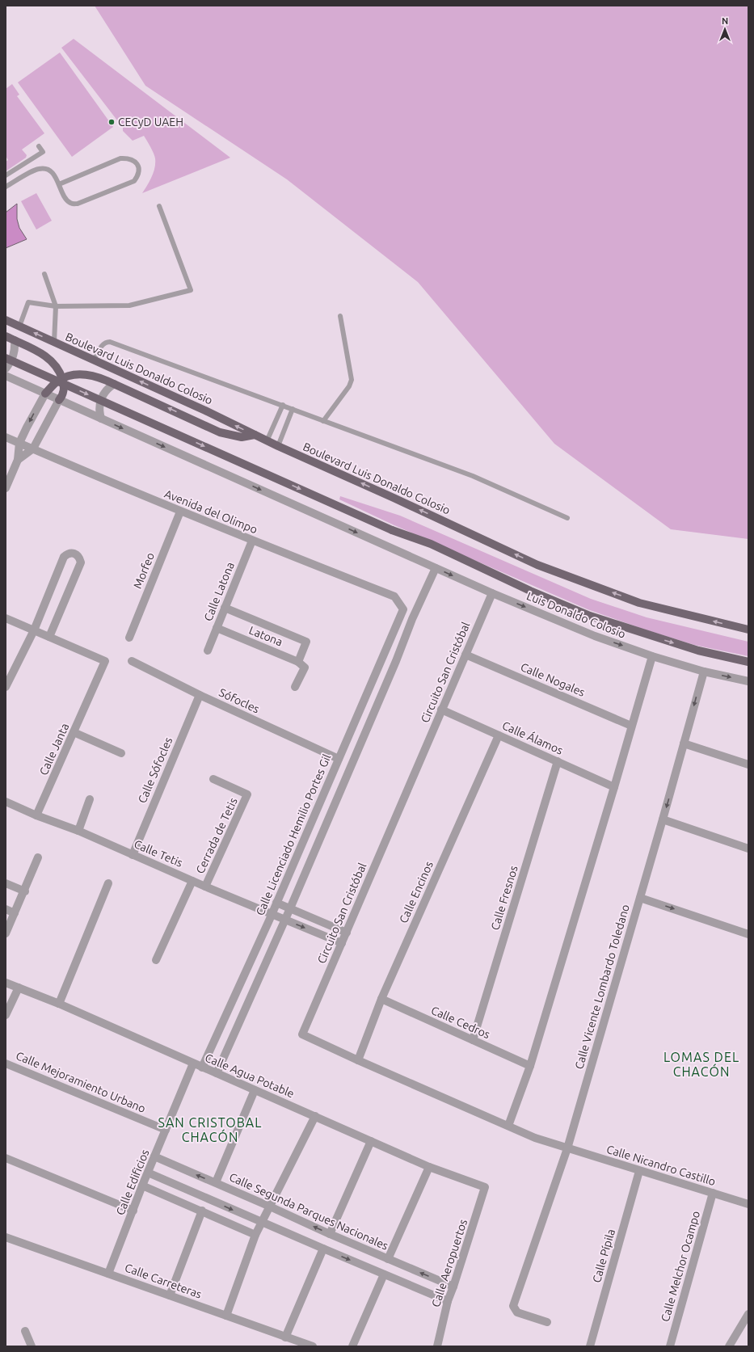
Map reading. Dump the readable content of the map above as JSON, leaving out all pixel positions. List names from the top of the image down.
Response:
{
  "streets": {
    "main road": ["Boulevard Luis Donaldo Colosio"],
    "street": [
      "Avenida del Olimpo",
      "Morfeo",
      "Calle Latona",
      "Luis Donaldo Colosio",
      "Latona",
      "Circuito San Cristóbal",
      "Calle Nogales",
      "Sófocles",
      "Calle Álamos",
      "Calle Janta",
      "Calle Sófocles",
      "Calle Licenciado Hemilio Portes Gil",
      "Cerrada de Tetis",
      "Calle Tetis",
      "Calle Encinos",
      "Calle Fresnos",
      "Calle Vicente Lombardo Toledano",
      "Calle Cedros",
      "Calle Agua Potable",
      "Calle Mejoramiento Urbano",
      "Calle Nicandro Castillo",
      "Calle Edificios",
      "Calle Segunda Parques Nacionales",
      "Calle Pípila",
      "Calle Aeropuertos",
      "Calle Melchor Ocampo",
      "Calle Carreteras"
    ]
  },
  "crossings": [
    ["Avenida del Olimpo", "Morfeo"],
    ["Avenida del Olimpo", "Calle Latona"],
    ["Avenida del Olimpo", "Calle Licenciado Hemilio Portes Gil"],
    ["Calle Latona", "Latona"],
    ["Luis Donaldo Colosio", "Circuito San Cristóbal"],
    ["Luis Donaldo Colosio", "Calle Vicente Lombardo Toledano"],
    ["Circuito San Cristóbal", "Calle Nogales"],
    ["Circuito San Cristóbal", "Calle Álamos"],
    ["Circuito San Cristóbal", "Calle Tetis"],
    ["Circuito San Cristóbal", "Calle Encinos"],
    ["Circuito San Cristóbal", "Calle Vicente Lombardo Toledano"],
    ["Circuito San Cristóbal", "Calle Nicandro Castillo"],
    ["Sófocles", "Calle Sófocles"],
    ["Sófocles", "Calle Licenciado Hemilio Portes Gil"],
    ["Calle Álamos", "Calle Encinos"],
    ["Calle Álamos", "Calle Fresnos"],
    ["Calle Janta", "Calle Tetis"],
    ["Calle Sófocles", "Calle Tetis"],
    ["Calle Licenciado Hemilio Portes Gil", "Calle Tetis"],
    ["Calle Licenciado Hemilio Portes Gil", "Calle Agua Potable"],
    ["Cerrada de Tetis", "Calle Tetis"],
    ["Calle Encinos", "Calle Cedros"],
    ["Calle Fresnos", "Calle Cedros"],
    ["Calle Vicente Lombardo Toledano", "Calle Nicandro Castillo"],
    ["Calle Agua Potable", "Calle Edificios"],
    ["Calle Agua Potable", "Calle Aeropuertos"],
    ["Calle Mejoramiento Urbano", "Calle Edificios"],
    ["Calle Nicandro Castillo", "Calle Pípila"],
    ["Calle Nicandro Castillo", "Calle Melchor Ocampo"],
    ["Calle Edificios", "Calle Segunda Parques Nacionales"],
    ["Calle Edificios", "Calle Carreteras"],
    ["Calle Segunda Parques Nacionales", "Calle Aeropuertos"]
  ],
  "one_way": ["Luis Donaldo Colosio"],
  "districts": ["LOMAS DEL CHACÓN", "SAN CRISTOBAL CHACÓN"],
  "places": ["CECyD UAEH"],
  "north": "top"
}
